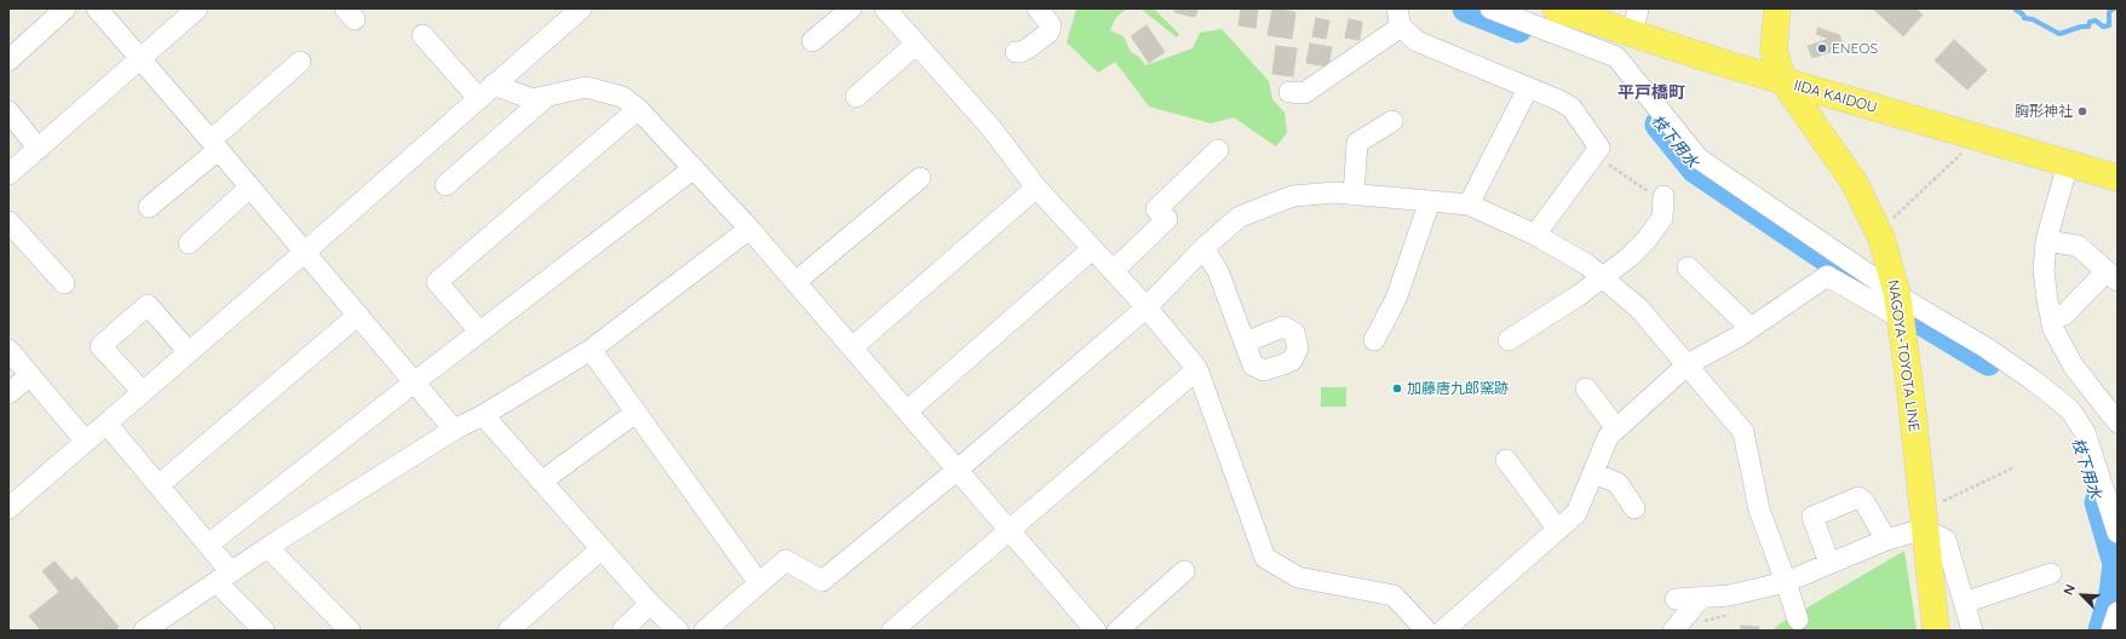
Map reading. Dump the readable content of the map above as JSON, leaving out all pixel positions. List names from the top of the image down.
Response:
{
  "streets": {
    "main road": ["IIDA KAIDOU", "NAGOYA-TOYOTA LINE"]
  },
  "crossings": [
    ["IIDA KAIDOU", "NAGOYA-TOYOTA LINE"]
  ],
  "districts": ["平戸橋町"],
  "water": ["枝下用水"],
  "places": ["ENEOS", "胸形神社", "加藤唐九郎窯跡"],
  "north": "top left"
}
